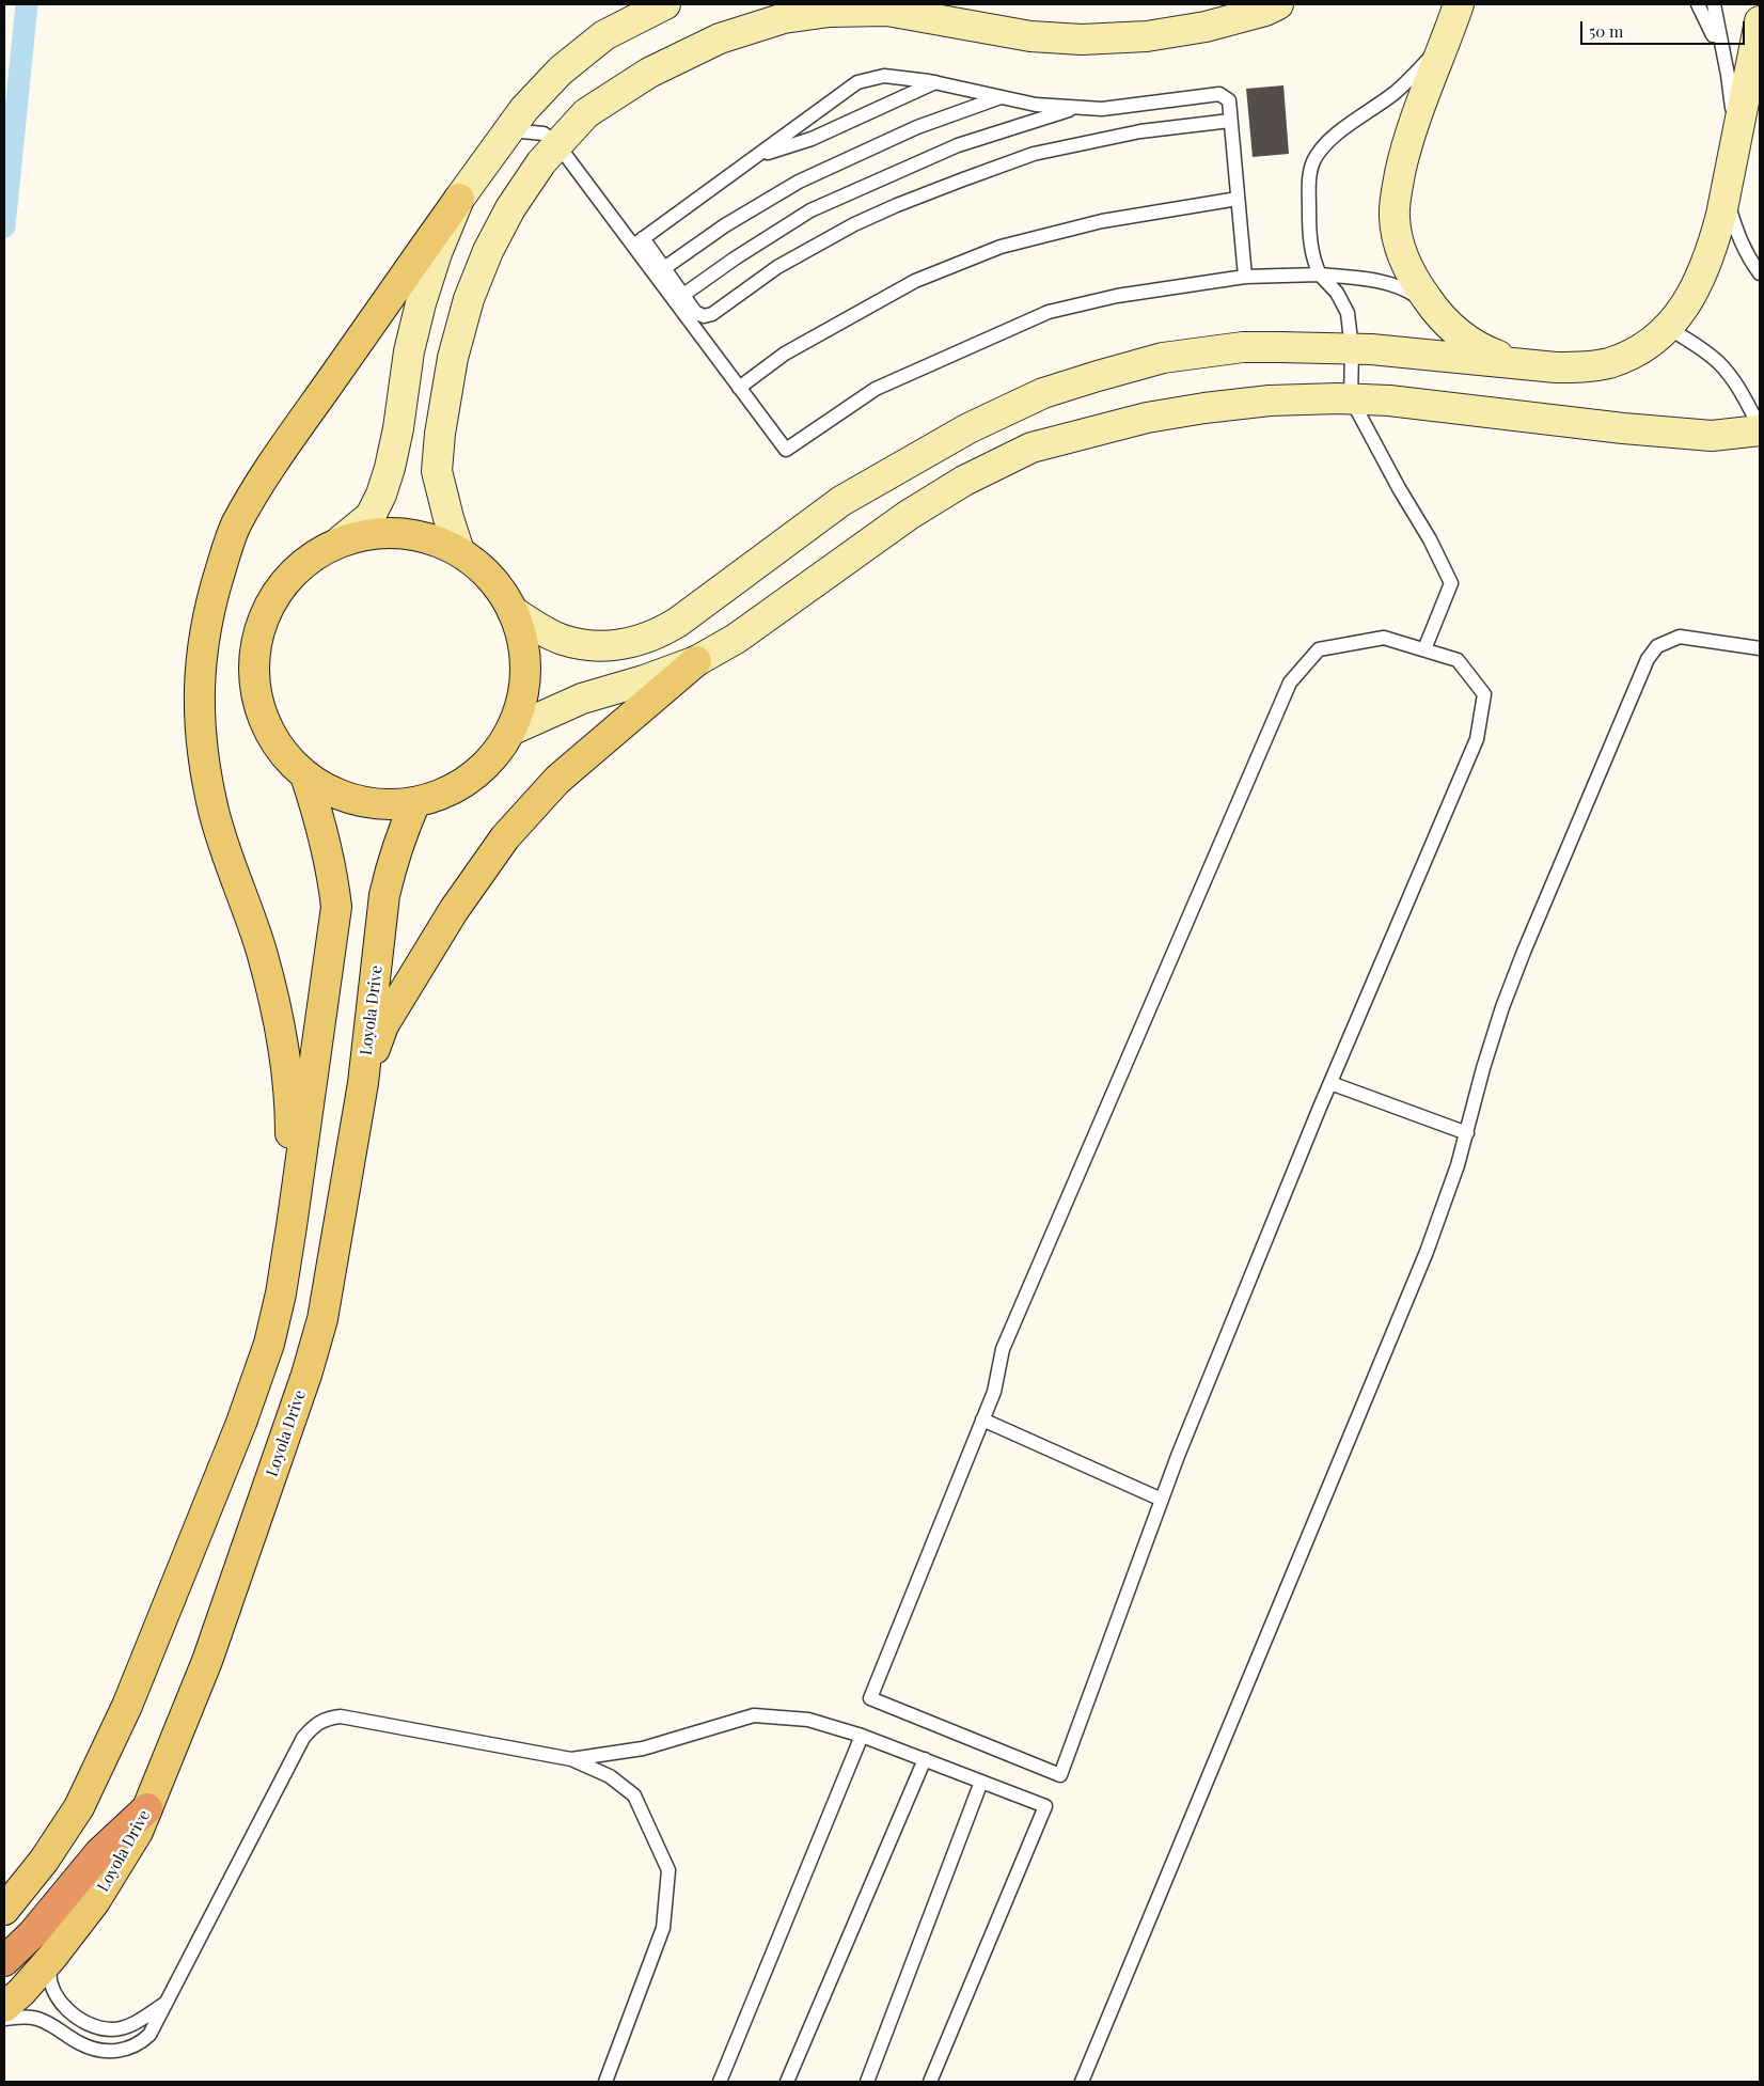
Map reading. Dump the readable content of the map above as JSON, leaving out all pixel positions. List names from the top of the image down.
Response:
{
  "streets": {
    "main road": ["Loyola Drive"]
  },
  "scale_bar": "50 m"
}
